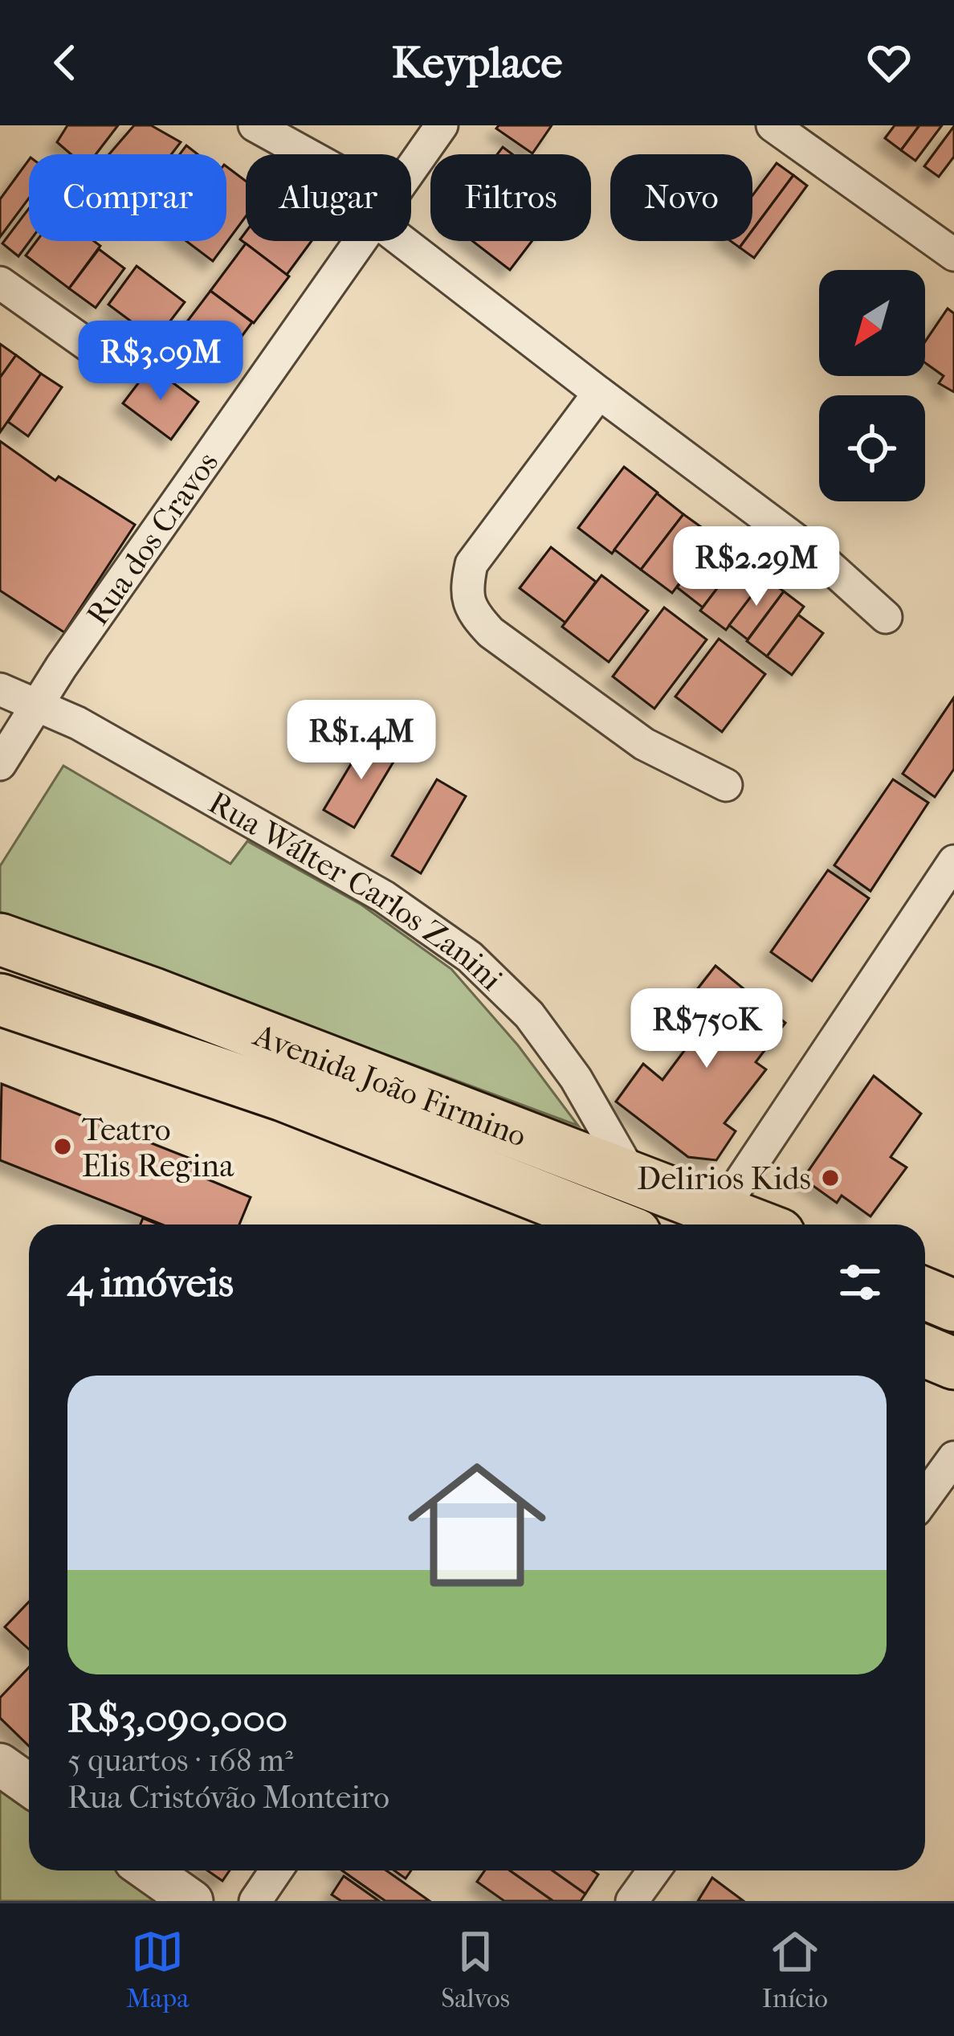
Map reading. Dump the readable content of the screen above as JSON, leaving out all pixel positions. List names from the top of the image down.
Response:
{
  "streets": {
    "main road": ["Avenida João Firmino"],
    "street": ["Rua dos Cravos", "Rua Wálter Carlos Zanini"]
  },
  "crossings": [
    ["Rua dos Cravos", "Rua Wálter Carlos Zanini"],
    ["Rua Wálter Carlos Zanini", "Avenida João Firmino"]
  ],
  "places": ["Teatro Elis Regina", "Delirios Kids"],
  "north": "bottom left",
  "page": {
    "header": "Keyplace",
    "chip": [
      "Comprar",
      "Alugar",
      "Filtros",
      "Novo"
    ],
    "price": [
      "R$3.09M",
      "R$2.29M",
      "R$1.4M",
      "R$750K"
    ],
    "heading": "4 imóveis",
    "list": [
      {
        "name": "R$3,090,000",
        "note": "5 quartos · 168 m² · Rua Cristóvão Monteiro"
      }
    ],
    "tabs": ["Mapa", "Salvos", "Início"]
  }
}
